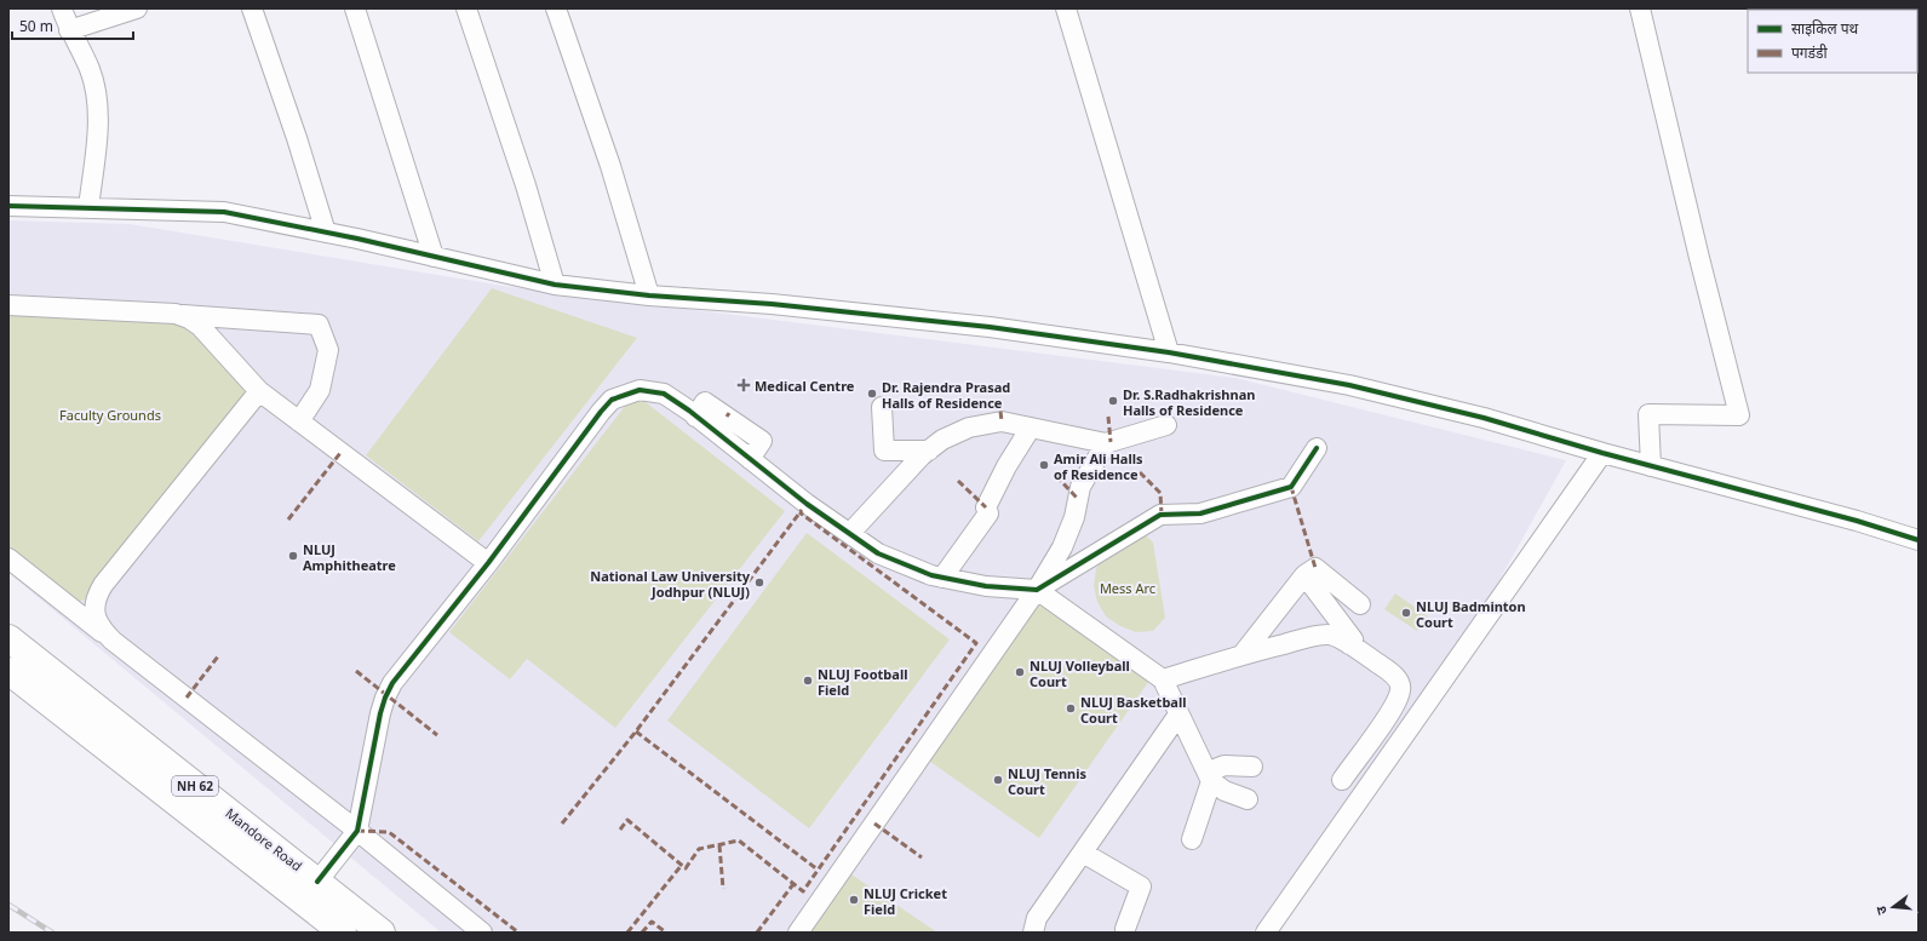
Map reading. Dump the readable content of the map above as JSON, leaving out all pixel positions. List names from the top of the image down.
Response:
{
  "streets": {
    "highway": ["NH 62", "Mandore Road"]
  },
  "parks": ["Faculty Grounds", "Mess Arc"],
  "places": {
    "health": ["Medical Centre"],
    "other": [
      "Dr. Rajendra Prasad Halls of Residence",
      "Dr. S.Radhakrishnan Halls of Residence",
      "Amir Ali Halls of Residence",
      "NLUJ Amphitheatre",
      "National Law University Jodhpur (NLUJ)",
      "NLUJ Badminton Court",
      "NLUJ Volleyball Court",
      "NLUJ Football Field",
      "NLUJ Basketball Court",
      "NLUJ Tennis Court",
      "NLUJ Cricket Field"
    ]
  },
  "legend": ["साइकिल पथ", "पगडंडी"],
  "scale_bar": "50 m",
  "north": "left"
}
